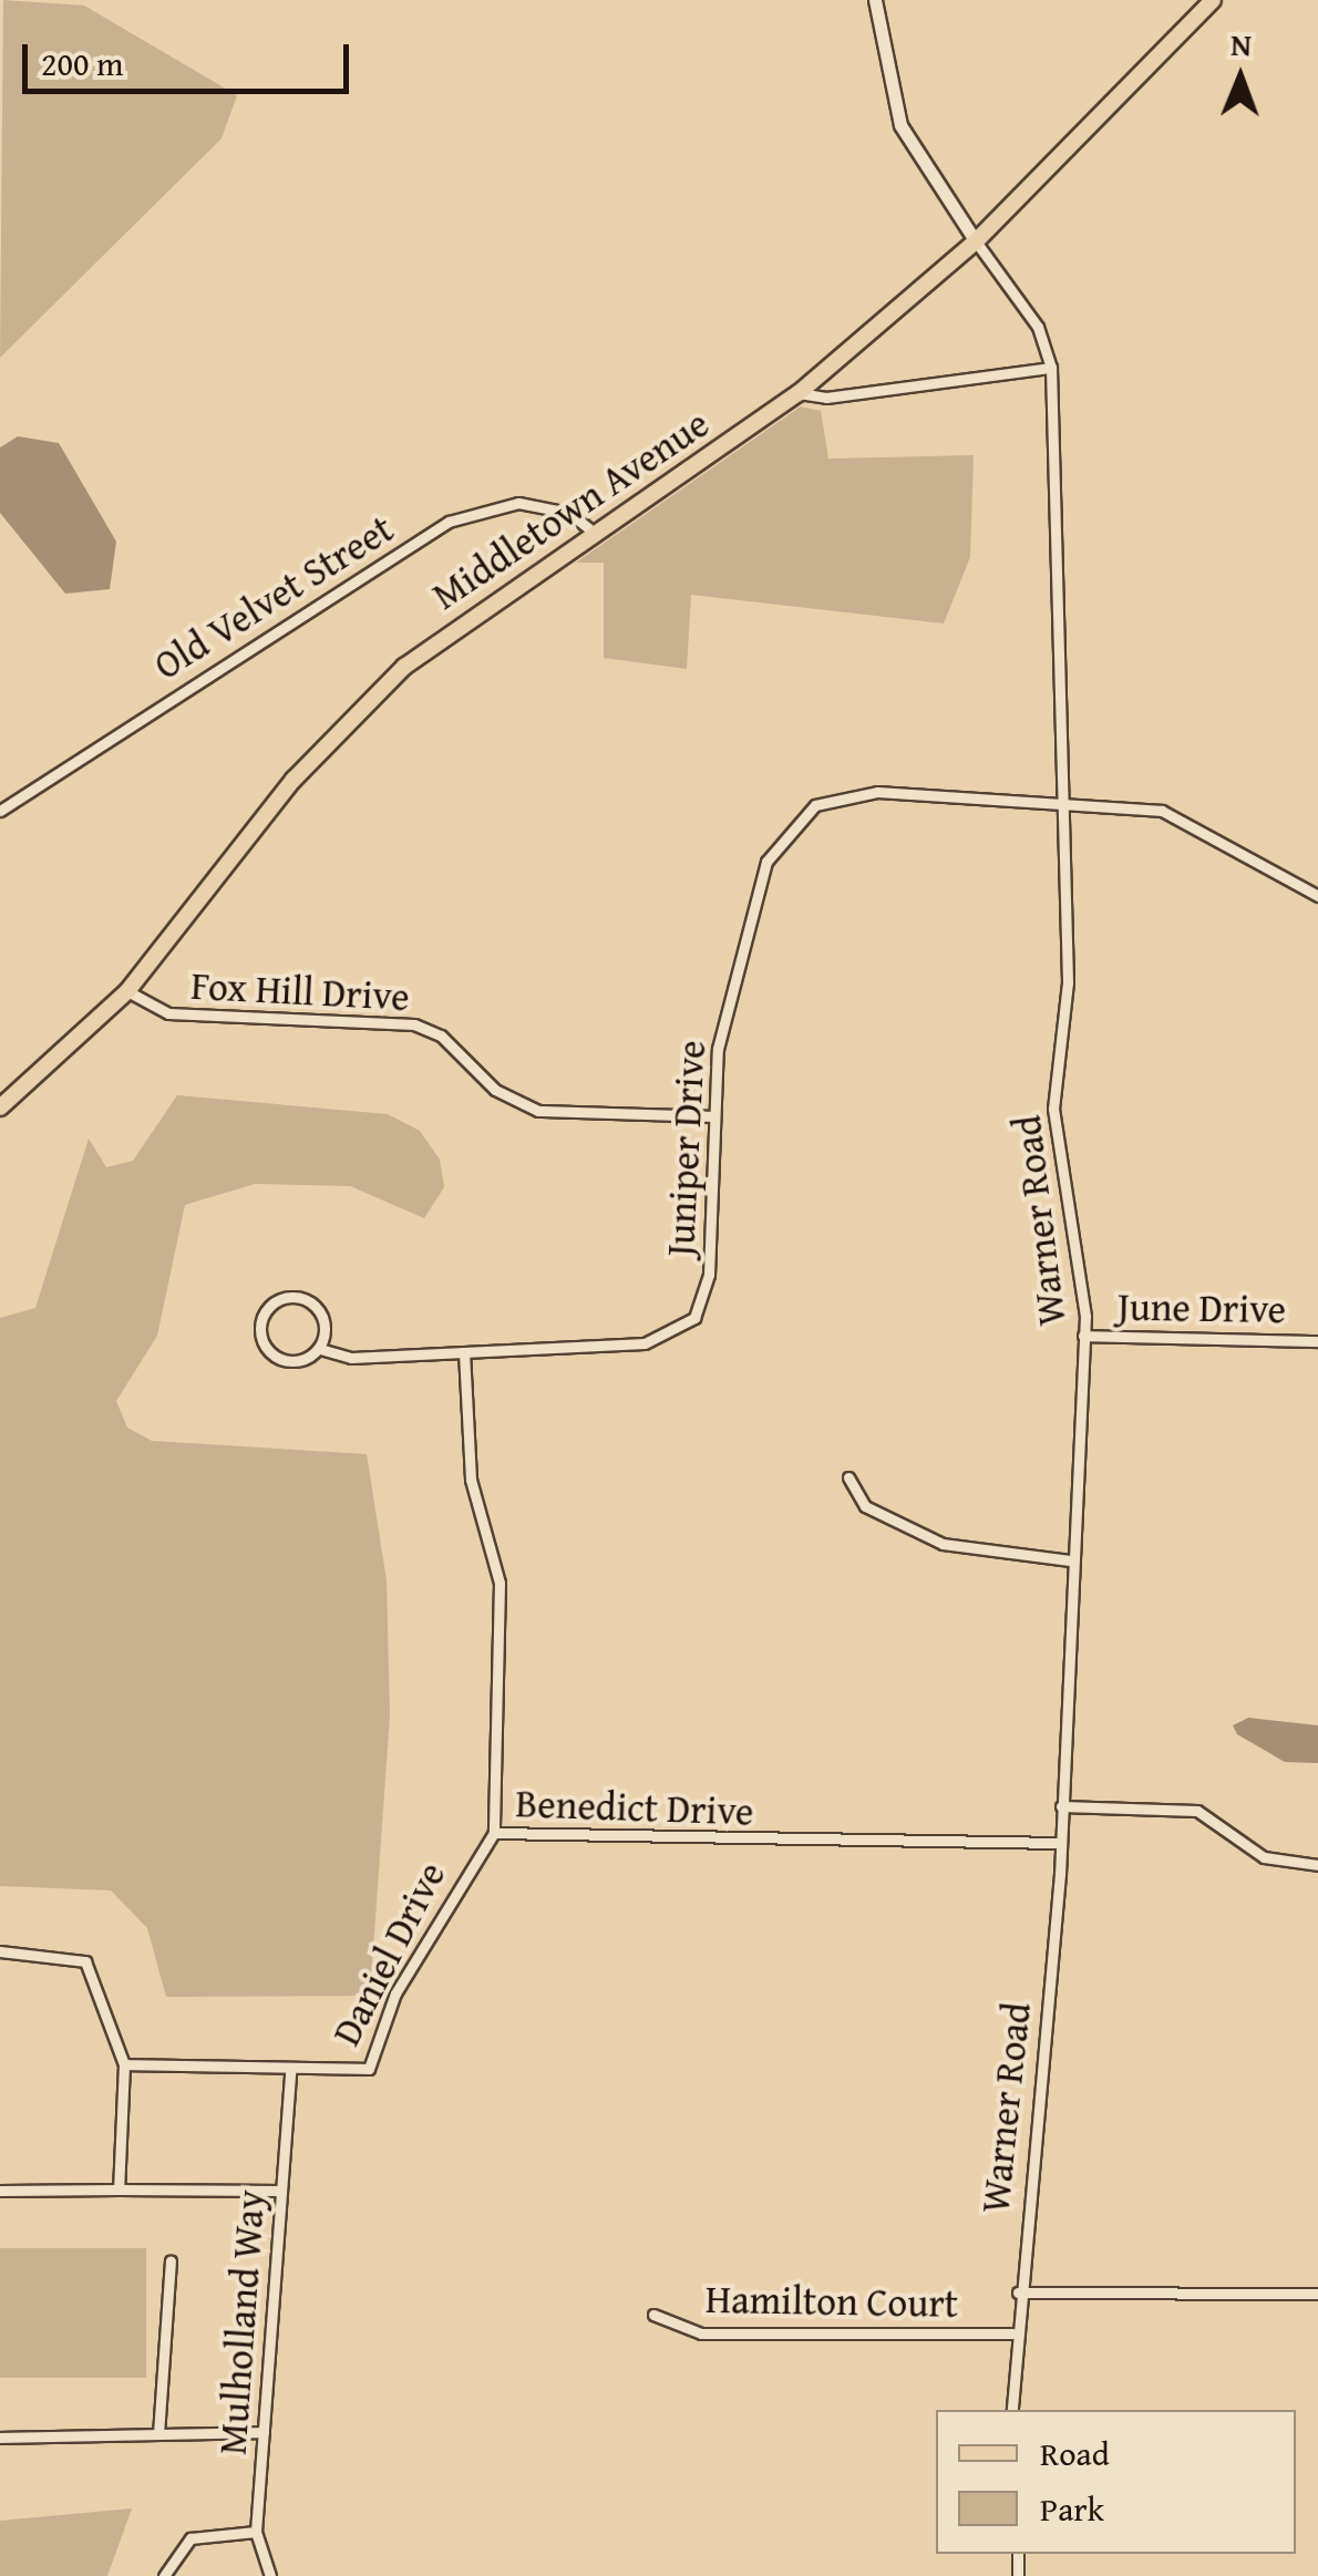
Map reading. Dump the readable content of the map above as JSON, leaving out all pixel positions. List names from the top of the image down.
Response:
{
  "streets": {
    "main road": ["Middletown Avenue"],
    "street": [
      "Old Velvet Street",
      "Fox Hill Drive",
      "Juniper Drive",
      "Warner Road",
      "June Drive",
      "Benedict Drive",
      "Daniel Drive",
      "Hamilton Court",
      "Mulholland Way"
    ]
  },
  "crossings": [
    ["Middletown Avenue", "Old Velvet Street"],
    ["Middletown Avenue", "Fox Hill Drive"],
    ["Middletown Avenue", "Warner Road"],
    ["Fox Hill Drive", "Juniper Drive"],
    ["Juniper Drive", "Warner Road"],
    ["Juniper Drive", "Benedict Drive"],
    ["Warner Road", "June Drive"],
    ["Warner Road", "Benedict Drive"],
    ["Warner Road", "Hamilton Court"],
    ["Benedict Drive", "Daniel Drive"],
    ["Daniel Drive", "Mulholland Way"]
  ],
  "legend": ["Road", "Park"],
  "scale_bar": "200 m",
  "north": "top"
}
